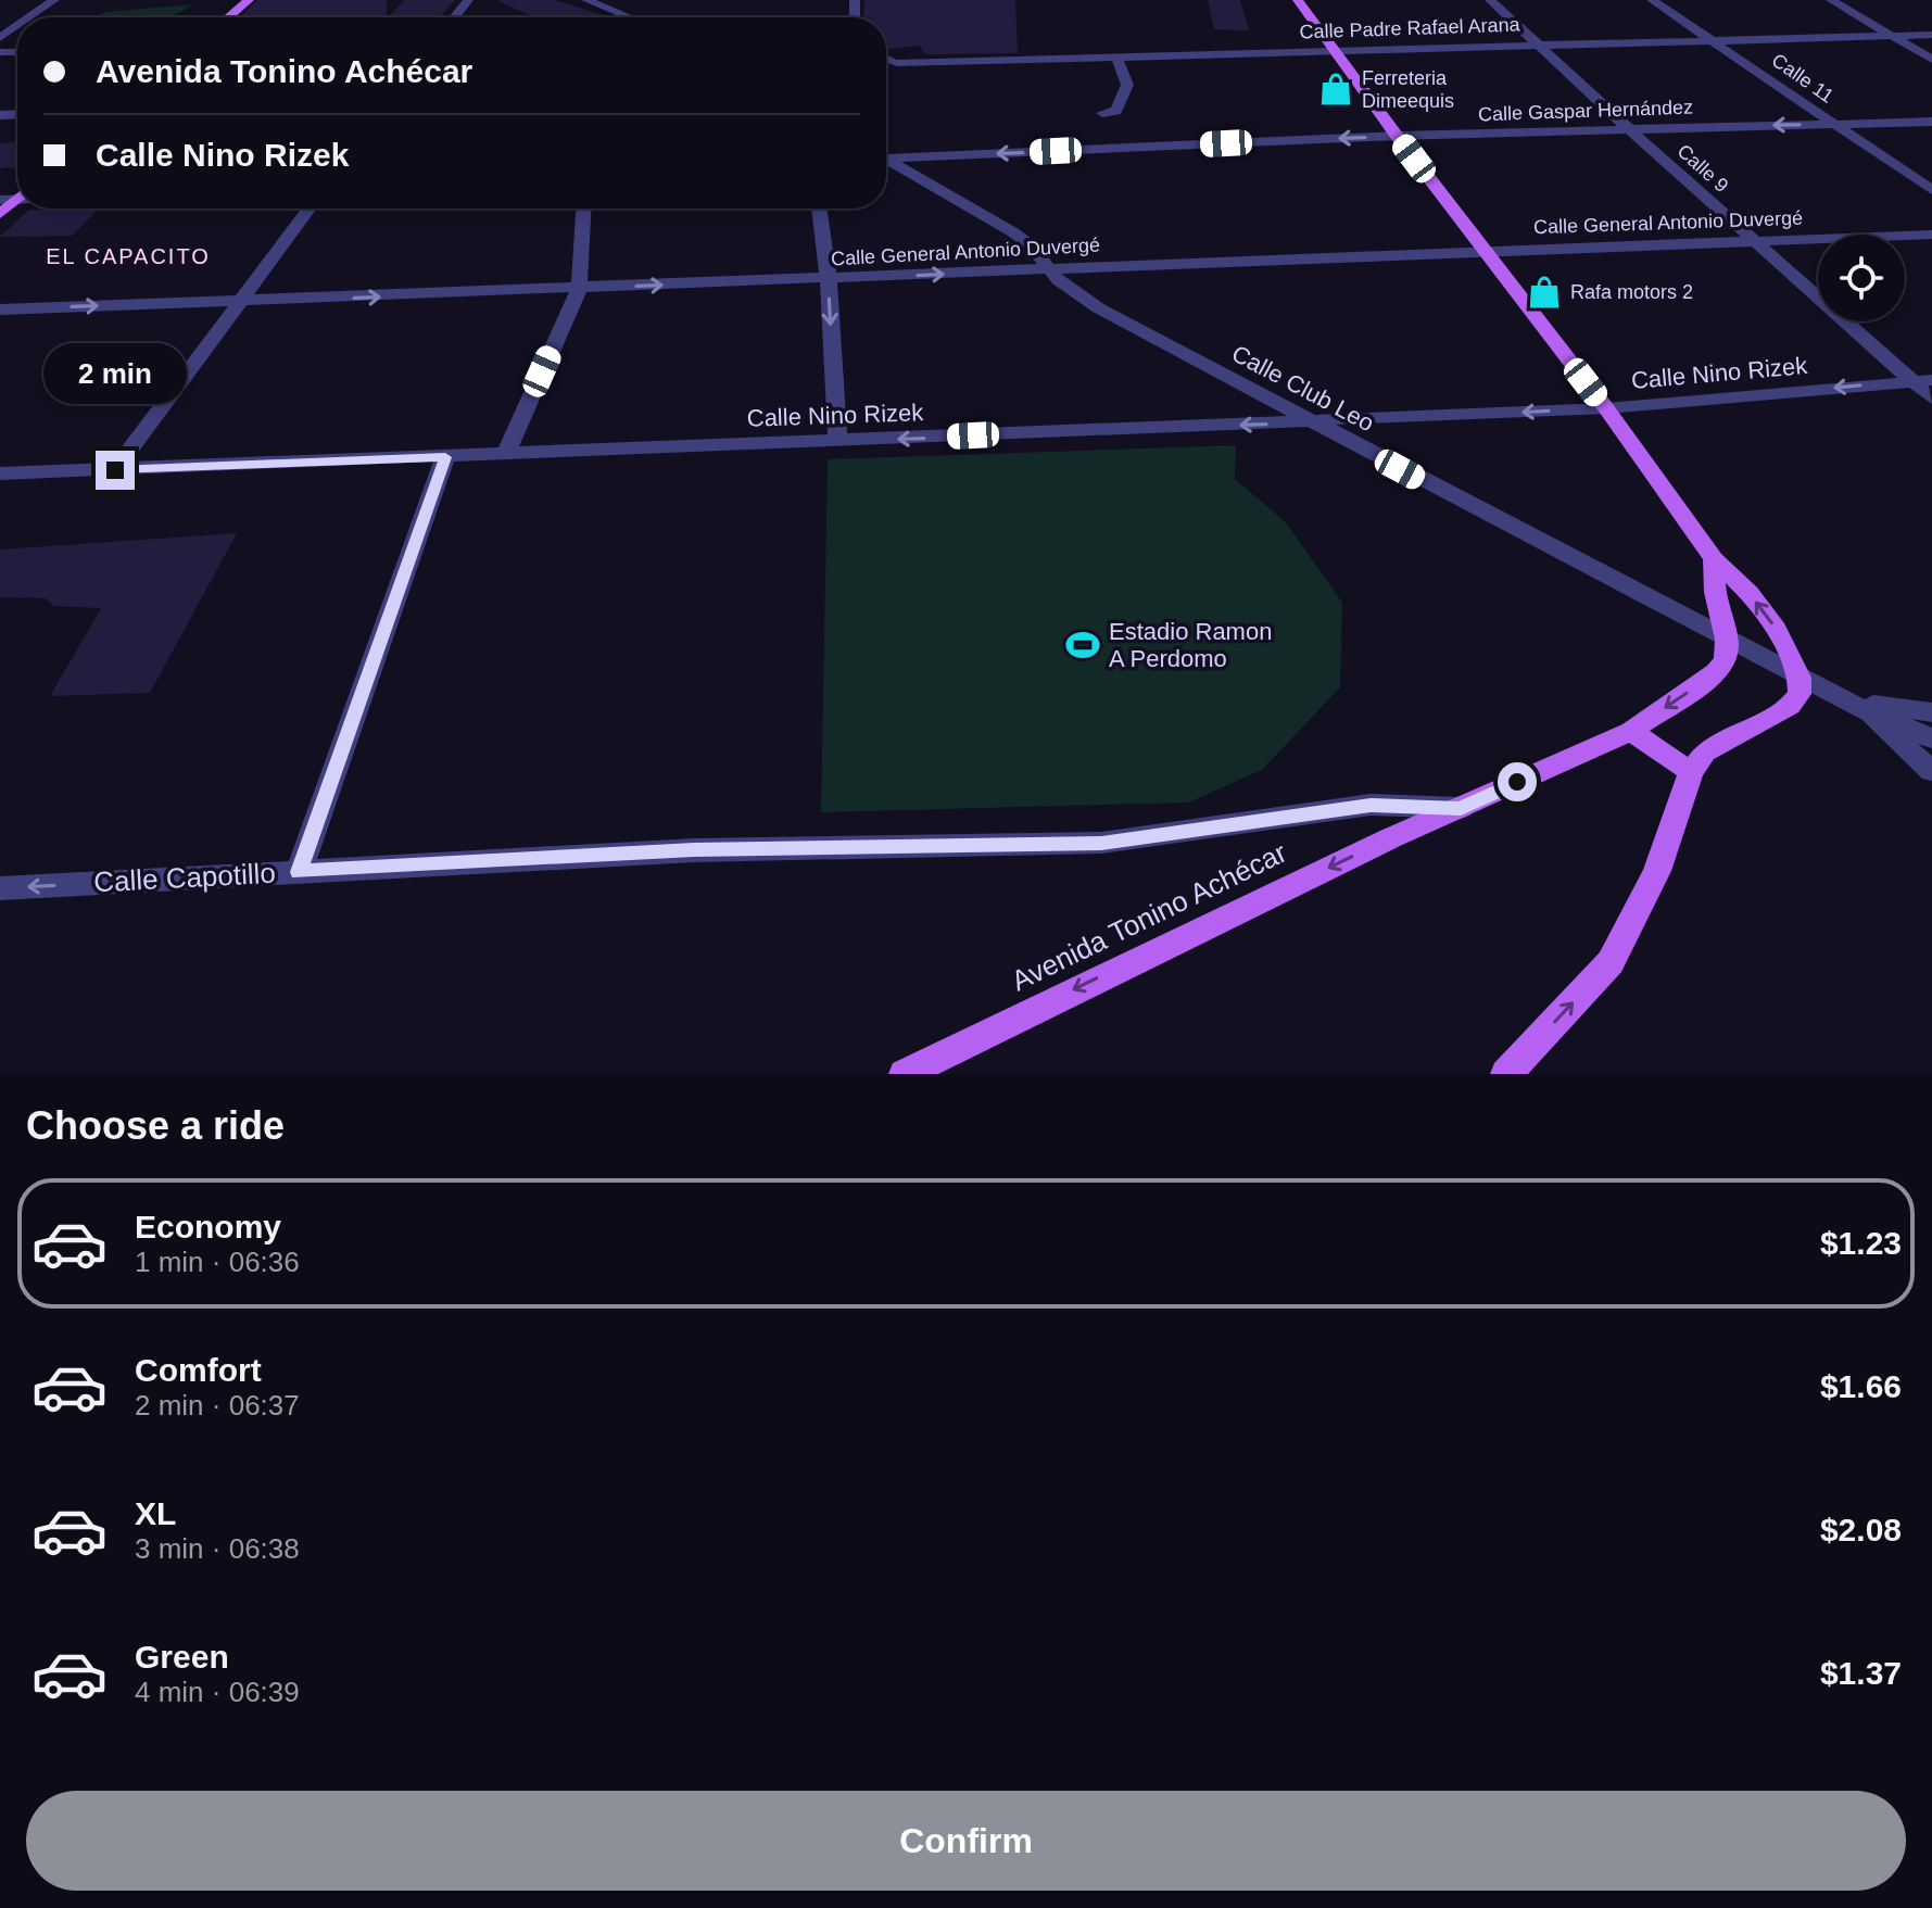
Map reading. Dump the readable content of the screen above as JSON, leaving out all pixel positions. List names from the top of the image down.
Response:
{
  "streets": {
    "main road": ["Avenida Tonino Achécar"],
    "street": [
      "Calle Padre Rafael Arana",
      "Calle 11",
      "Calle Gaspar Hernández",
      "Calle 9",
      "Calle General Antonio Duvergé",
      "Calle Nino Rizek",
      "Calle Club Leo",
      "Calle Capotillo"
    ]
  },
  "crossings": [
    ["Calle Padre Rafael Arana", "Calle 11"],
    ["Calle Padre Rafael Arana", "Calle 9"],
    ["Calle 11", "Calle Gaspar Hernández"],
    ["Calle Gaspar Hernández", "Calle 9"],
    ["Calle 9", "Calle General Antonio Duvergé"],
    ["Calle 9", "Calle Nino Rizek"],
    ["Calle General Antonio Duvergé", "Calle Club Leo"],
    ["Calle Nino Rizek", "Calle Club Leo"],
    ["Calle Club Leo", "Avenida Tonino Achécar"],
    ["Calle Capotillo", "Avenida Tonino Achécar"]
  ],
  "one_way": [
    "Calle Gaspar Hernández",
    "Calle General Antonio Duvergé",
    "Calle Nino Rizek",
    "Avenida Tonino Achécar"
  ],
  "districts": ["EL CAPACITO"],
  "places": {
    "shop": ["Ferreteria Dimeequis", "Rafa motors 2"],
    "sports": ["Estadio Ramon A Perdomo"]
  },
  "page": {
    "banner": ["Avenida Tonino Achécar", "Calle Nino Rizek"],
    "bubble": "2 min",
    "heading": "Choose a ride",
    "list": [
      {
        "name": "Economy",
        "note": "1 min · 06:36",
        "value": "$1.23"
      },
      {
        "name": "Comfort",
        "note": "2 min · 06:37",
        "value": "$1.66"
      },
      {
        "name": "XL",
        "note": "3 min · 06:38",
        "value": "$2.08"
      },
      {
        "name": "Green",
        "note": "4 min · 06:39",
        "value": "$1.37"
      }
    ],
    "buttons": "Confirm"
  }
}
